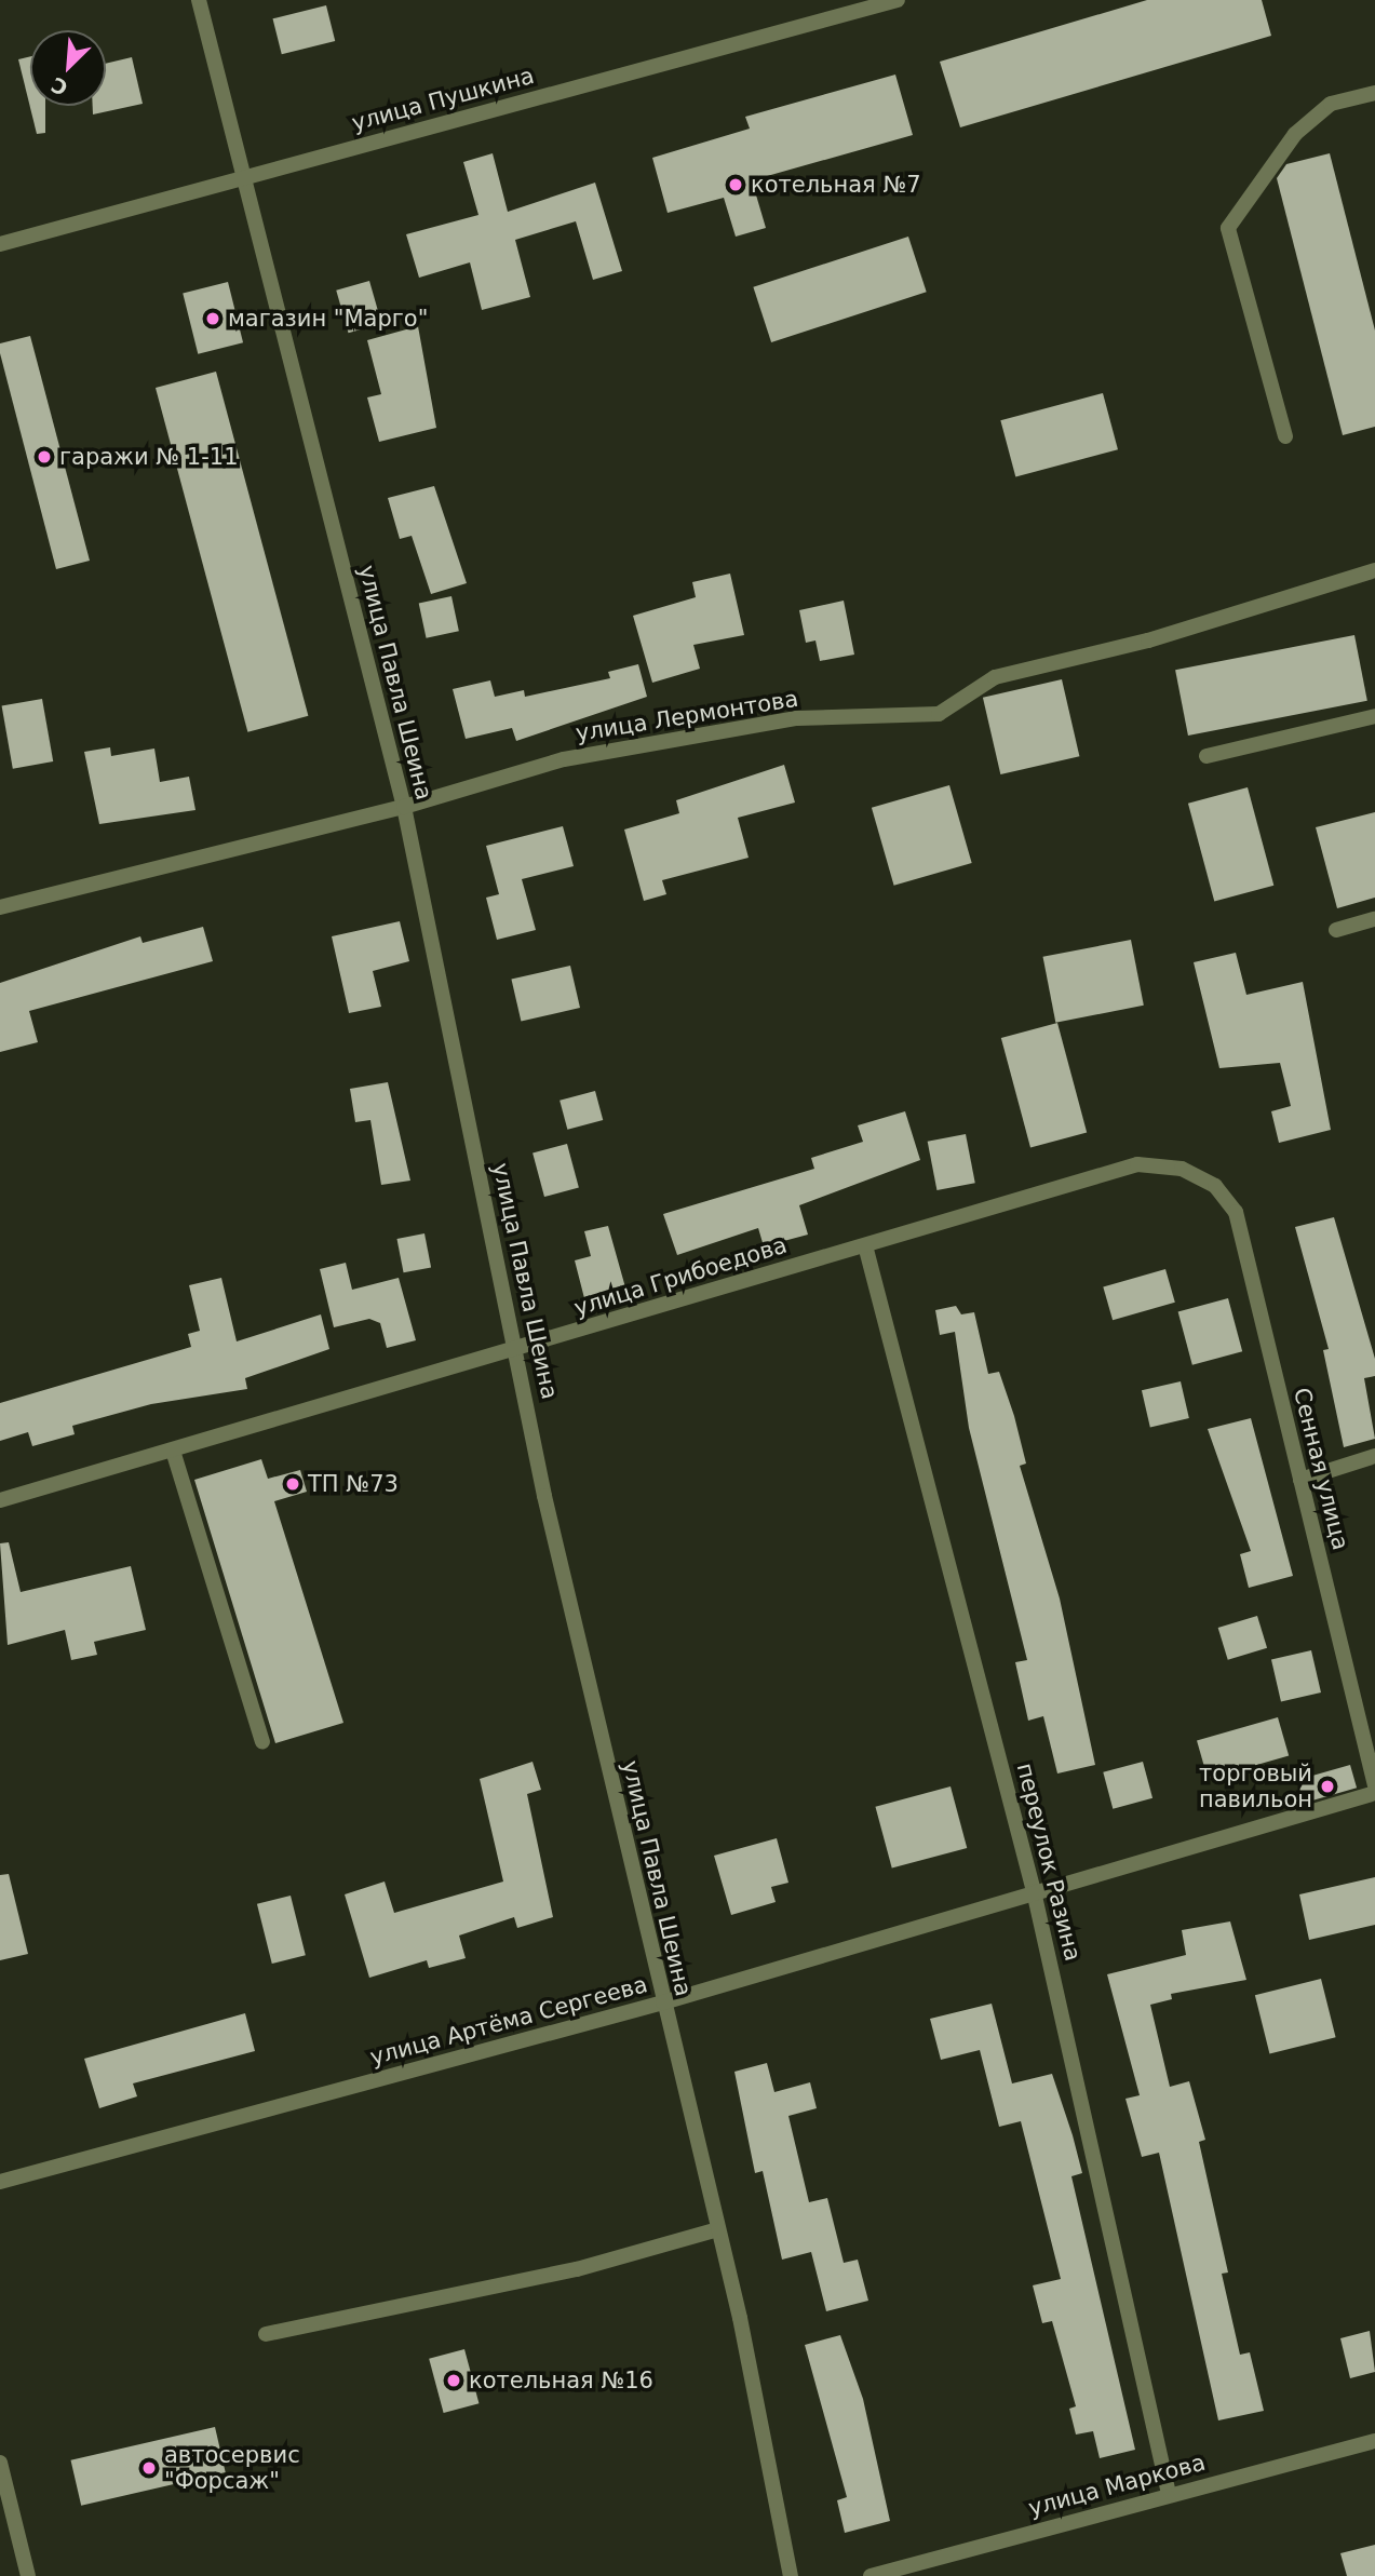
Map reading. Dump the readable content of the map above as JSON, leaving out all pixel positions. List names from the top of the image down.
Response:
{
  "streets": {
    "street": [
      "улица Пушкина",
      "улица Павла Шеина",
      "улица Лермонтова",
      "улица Грибоедова",
      "Сенная улица",
      "переулок Разина",
      "улица Артёма Сергеева",
      "улица Маркова"
    ]
  },
  "crossings": [
    ["улица Пушкина", "улица Павла Шеина"],
    ["улица Павла Шеина", "улица Лермонтова"],
    ["улица Павла Шеина", "улица Грибоедова"],
    ["улица Павла Шеина", "улица Артёма Сергеева"],
    ["улица Грибоедова", "Сенная улица"],
    ["улица Грибоедова", "переулок Разина"],
    ["переулок Разина", "улица Артёма Сергеева"],
    ["переулок Разина", "улица Маркова"]
  ],
  "places": [
    "котельная №7",
    "магазин \"Марго\"",
    "гаражи № 1-11",
    "ТП №73",
    "торговый павильон",
    "котельная №16",
    "автосервис \"Форсаж\""
  ],
  "north": "bottom left"
}
